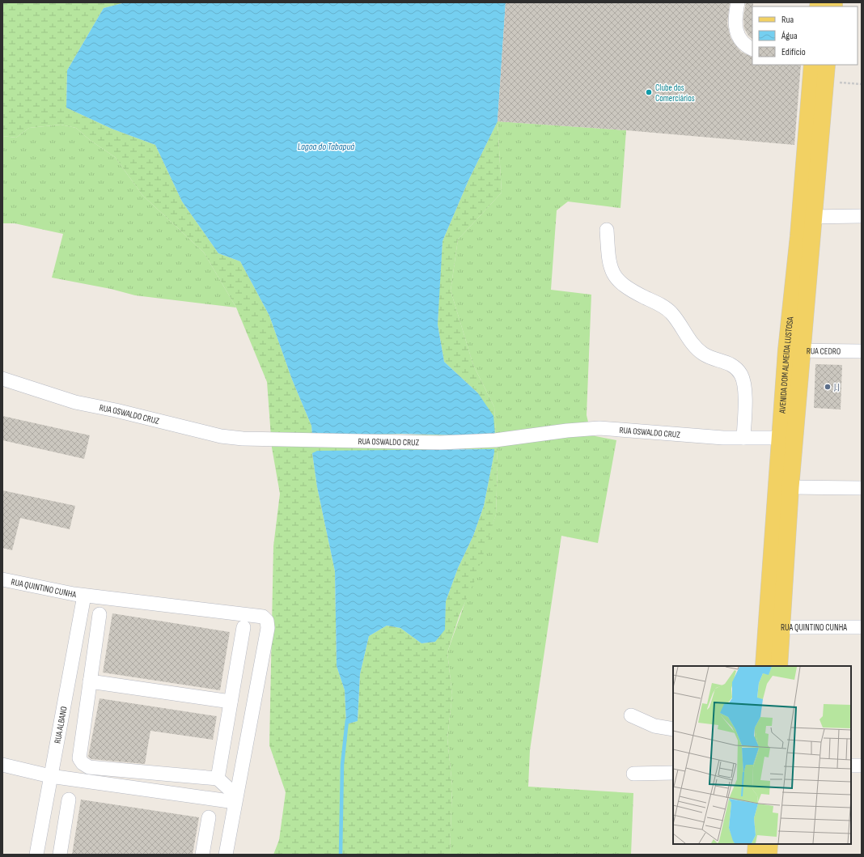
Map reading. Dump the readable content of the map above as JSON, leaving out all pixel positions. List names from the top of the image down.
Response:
{
  "streets": {
    "main road": ["AVENIDA DOM ALMEIDA LUSTOSA"],
    "street": [
      "RUA CEDRO",
      "RUA OSWALDO CRUZ",
      "RUA QUINTINO CUNHA",
      "RUA ALBANO"
    ]
  },
  "crossings": [
    ["RUA CEDRO", "AVENIDA DOM ALMEIDA LUSTOSA"],
    ["AVENIDA DOM ALMEIDA LUSTOSA", "RUA OSWALDO CRUZ"],
    ["AVENIDA DOM ALMEIDA LUSTOSA", "RUA QUINTINO CUNHA"],
    ["RUA QUINTINO CUNHA", "RUA ALBANO"]
  ],
  "water": ["Lagoa do Tabapuá"],
  "places": ["Clube dos Comerciários", "J.J"],
  "legend": ["Rua", "Água", "Edifício"]
}
